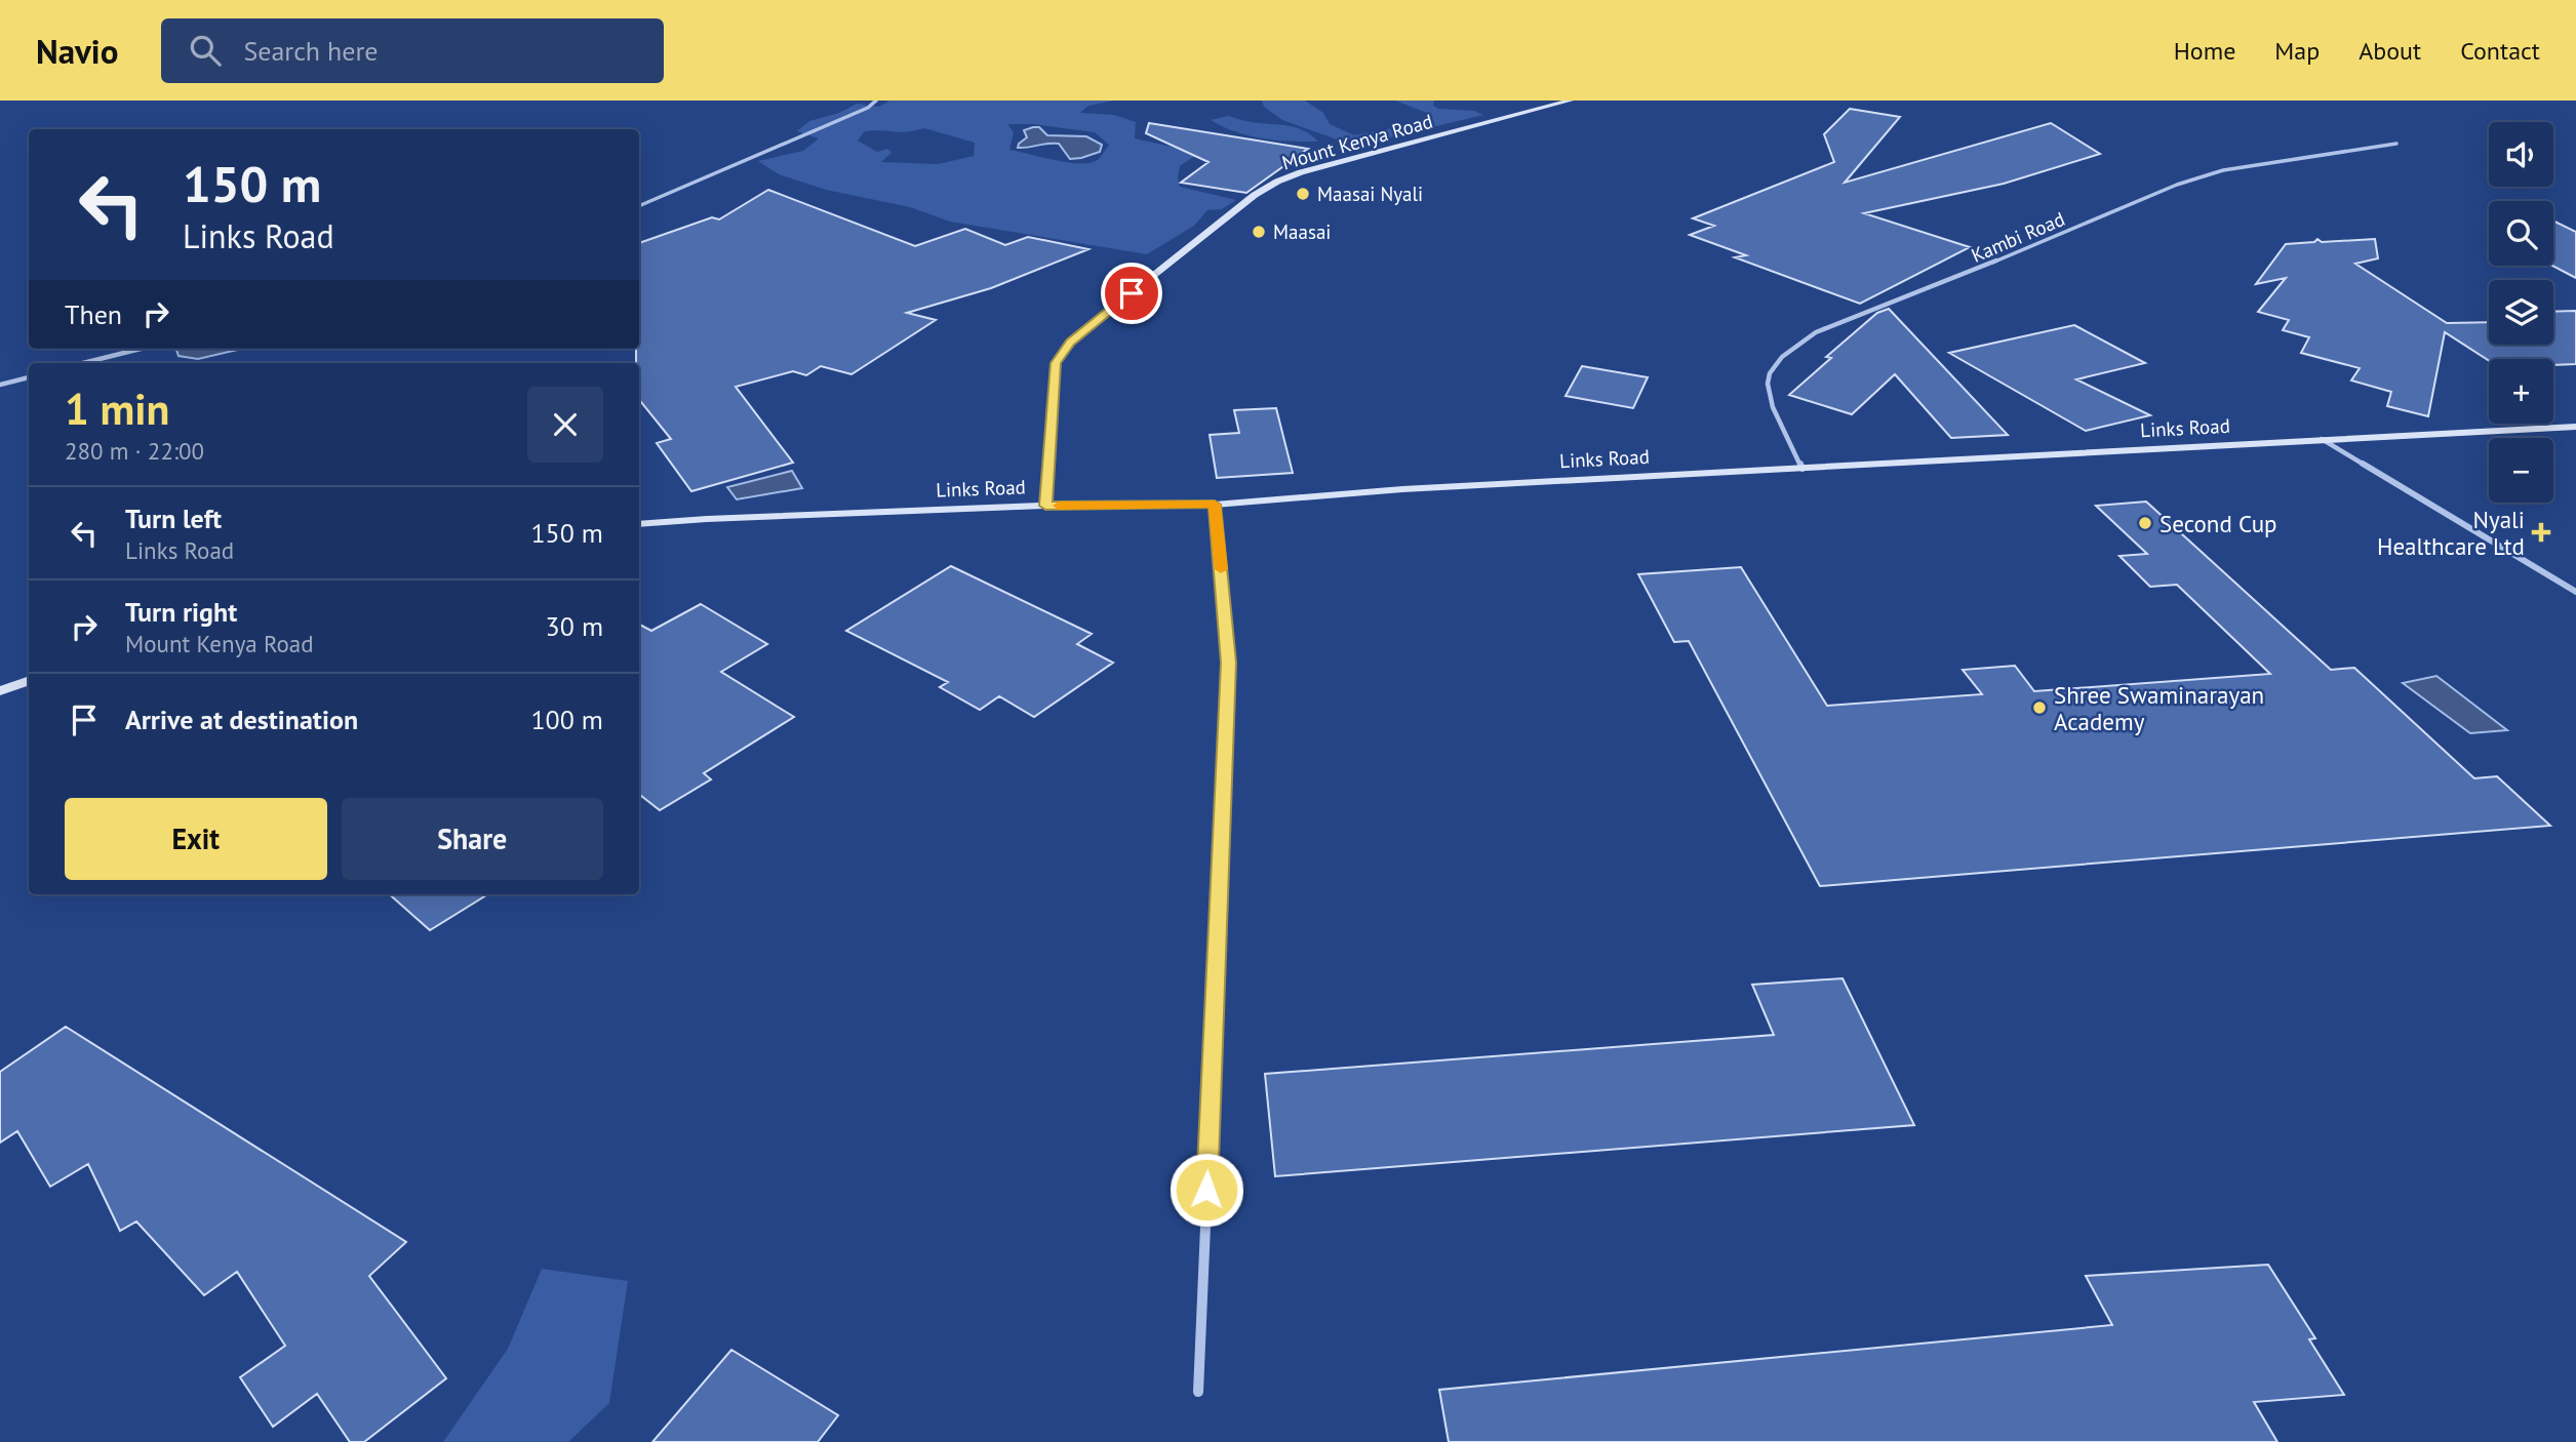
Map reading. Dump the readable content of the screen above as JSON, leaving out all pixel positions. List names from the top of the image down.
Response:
{
  "streets": {
    "main road": ["Mount Kenya Road", "Links Road"],
    "street": ["Kambi Road"]
  },
  "crossings": [
    ["Mount Kenya Road", "Links Road"],
    ["Kambi Road", "Links Road"]
  ],
  "places": {
    "other": [
      "Maasai Nyali",
      "Maasai",
      "Second Cup",
      "Shree Swaminarayan Academy"
    ],
    "health": ["Nyali Healthcare Ltd"]
  },
  "page": {
    "header": "Navio",
    "search": "Search here",
    "nav": [
      "Home",
      "Map",
      "About",
      "Contact"
    ],
    "map_buttons": ["+", "−"],
    "turn": ["150 m", "Links Road"],
    "then": "Then",
    "heading": ["1 min", "280 m · 22:00"],
    "list": [
      {
        "name": "Turn left",
        "note": "Links Road",
        "value": "150 m"
      },
      {
        "name": "Turn right",
        "note": "Mount Kenya Road",
        "value": "30 m"
      },
      {
        "name": "Arrive at destination",
        "value": "100 m"
      }
    ],
    "buttons": ["Exit", "Share"]
  }
}
